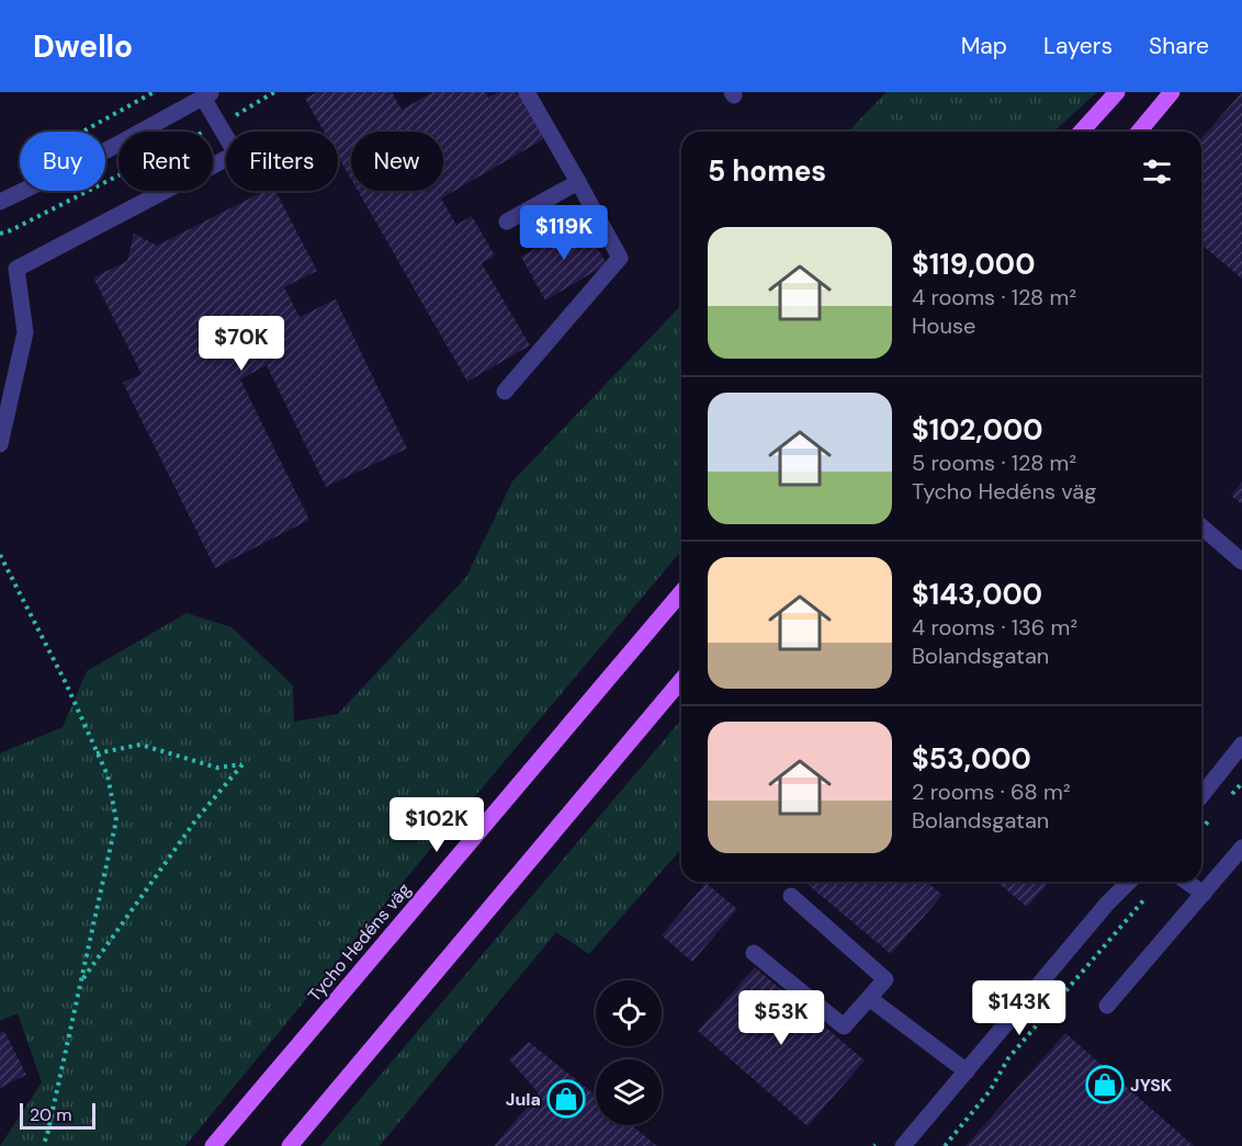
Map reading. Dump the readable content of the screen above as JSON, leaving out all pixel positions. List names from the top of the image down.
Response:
{
  "streets": {
    "main road": ["Tycho Hedéns väg"]
  },
  "places": {
    "shop": ["JYSK", "Jula"]
  },
  "scale_bar": "20 m",
  "page": {
    "header": "Dwello",
    "nav": ["Map", "Layers", "Share"],
    "chip": [
      "Buy",
      "Rent",
      "Filters",
      "New"
    ],
    "heading": "5 homes",
    "price": [
      "$119K",
      "$70K",
      "$102K",
      "$143K",
      "$53K"
    ],
    "list": [
      {
        "name": "$119,000",
        "note": "4 rooms · 128 m² · House"
      },
      {
        "name": "$102,000",
        "note": "5 rooms · 128 m² · Tycho Hedéns väg"
      },
      {
        "name": "$143,000",
        "note": "4 rooms · 136 m² · Bolandsgatan"
      },
      {
        "name": "$53,000",
        "note": "2 rooms · 68 m² · Bolandsgatan"
      }
    ],
    "scale": "20 m"
  }
}
